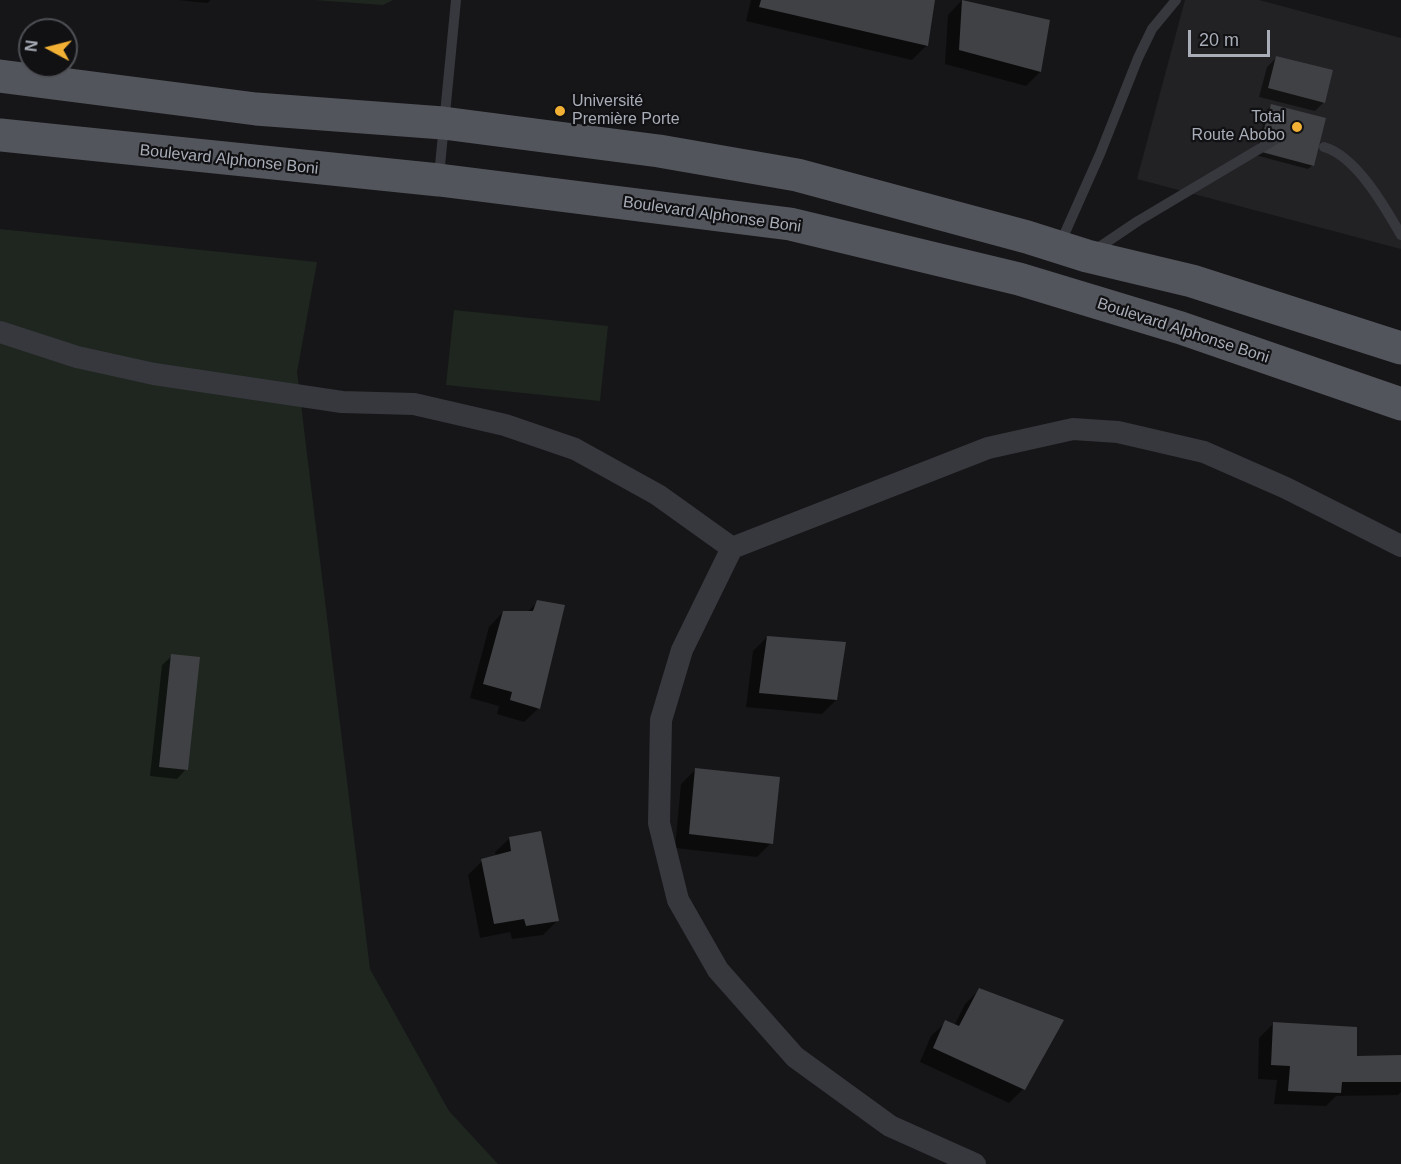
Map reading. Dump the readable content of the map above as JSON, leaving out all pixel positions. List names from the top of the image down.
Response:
{
  "streets": {
    "main road": ["Boulevard Alphonse Boni"]
  },
  "places": ["Université Première Porte", "Total Route Abobo"],
  "scale_bar": "20 m",
  "north": "left"
}
